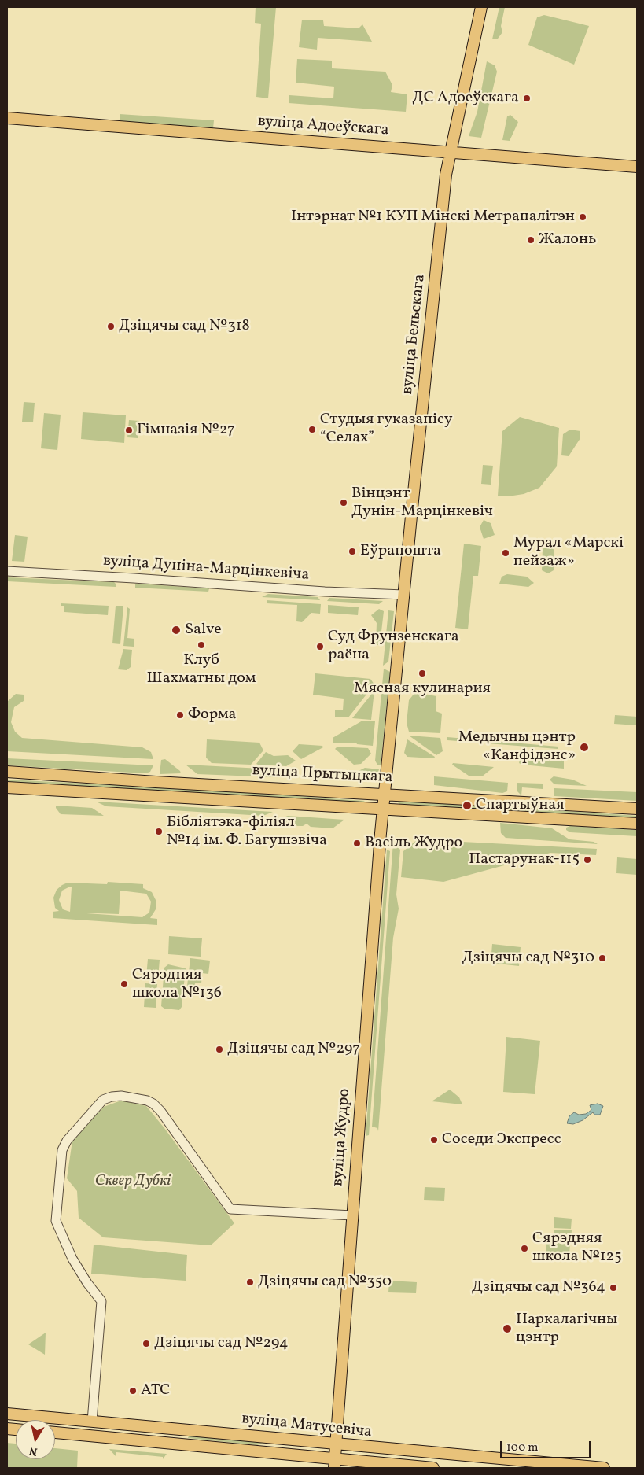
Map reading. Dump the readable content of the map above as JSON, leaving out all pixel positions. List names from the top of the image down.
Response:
{
  "streets": {
    "main road": [
      "вуліца Адоеўскага",
      "вуліца Бельскага",
      "вуліца Прытыцкага",
      "вуліца Жудро",
      "вуліца Матусевіча"
    ],
    "street": ["вуліца Дуніна-Марцінкевіча"]
  },
  "crossings": [
    ["вуліца Адоеўскага", "вуліца Бельскага"],
    ["вуліца Бельскага", "вуліца Дуніна-Марцінкевіча"],
    ["вуліца Бельскага", "вуліца Прытыцкага"],
    ["вуліца Бельскага", "вуліца Жудро"],
    ["вуліца Прытыцкага", "вуліца Жудро"],
    ["вуліца Жудро", "вуліца Матусевіча"]
  ],
  "parks": ["Сквер Дубкі"],
  "places": [
    "ДС Адоеўскага",
    "Інтэрнат №1 КУП Мінскі Метрапалітэн",
    "Жалонь",
    "Дзіцячы сад №318",
    "Студыя гуказапісу “Селах”",
    "Гімназія №27",
    "Вінцэнт Дунін-Марцінкевіч",
    "Еўрапошта",
    "Мурал «Марскі пейзаж»",
    "Salve",
    "Клуб Шахматны дом",
    "Суд Фрунзенскага раёна",
    "Мясная кулинария",
    "Форма",
    "Медычны цэнтр «Канфідэнс»",
    "Спартыўная",
    "Бібліятэка-філіял №14 ім. Ф. Багушэвіча",
    "Васіль Жудро",
    "Пастарунак-115",
    "Дзіцячы сад №310",
    "Сярэдняя школа №136",
    "Дзіцячы сад №297",
    "Соседи Экспресс",
    "Сярэдняя школа №125",
    "Дзіцячы сад №350",
    "Дзіцячы сад №364",
    "Наркалагічны цэнтр",
    "Дзіцячы сад №294",
    "АТС"
  ],
  "scale_bar": "100 m",
  "north": "bottom"
}
